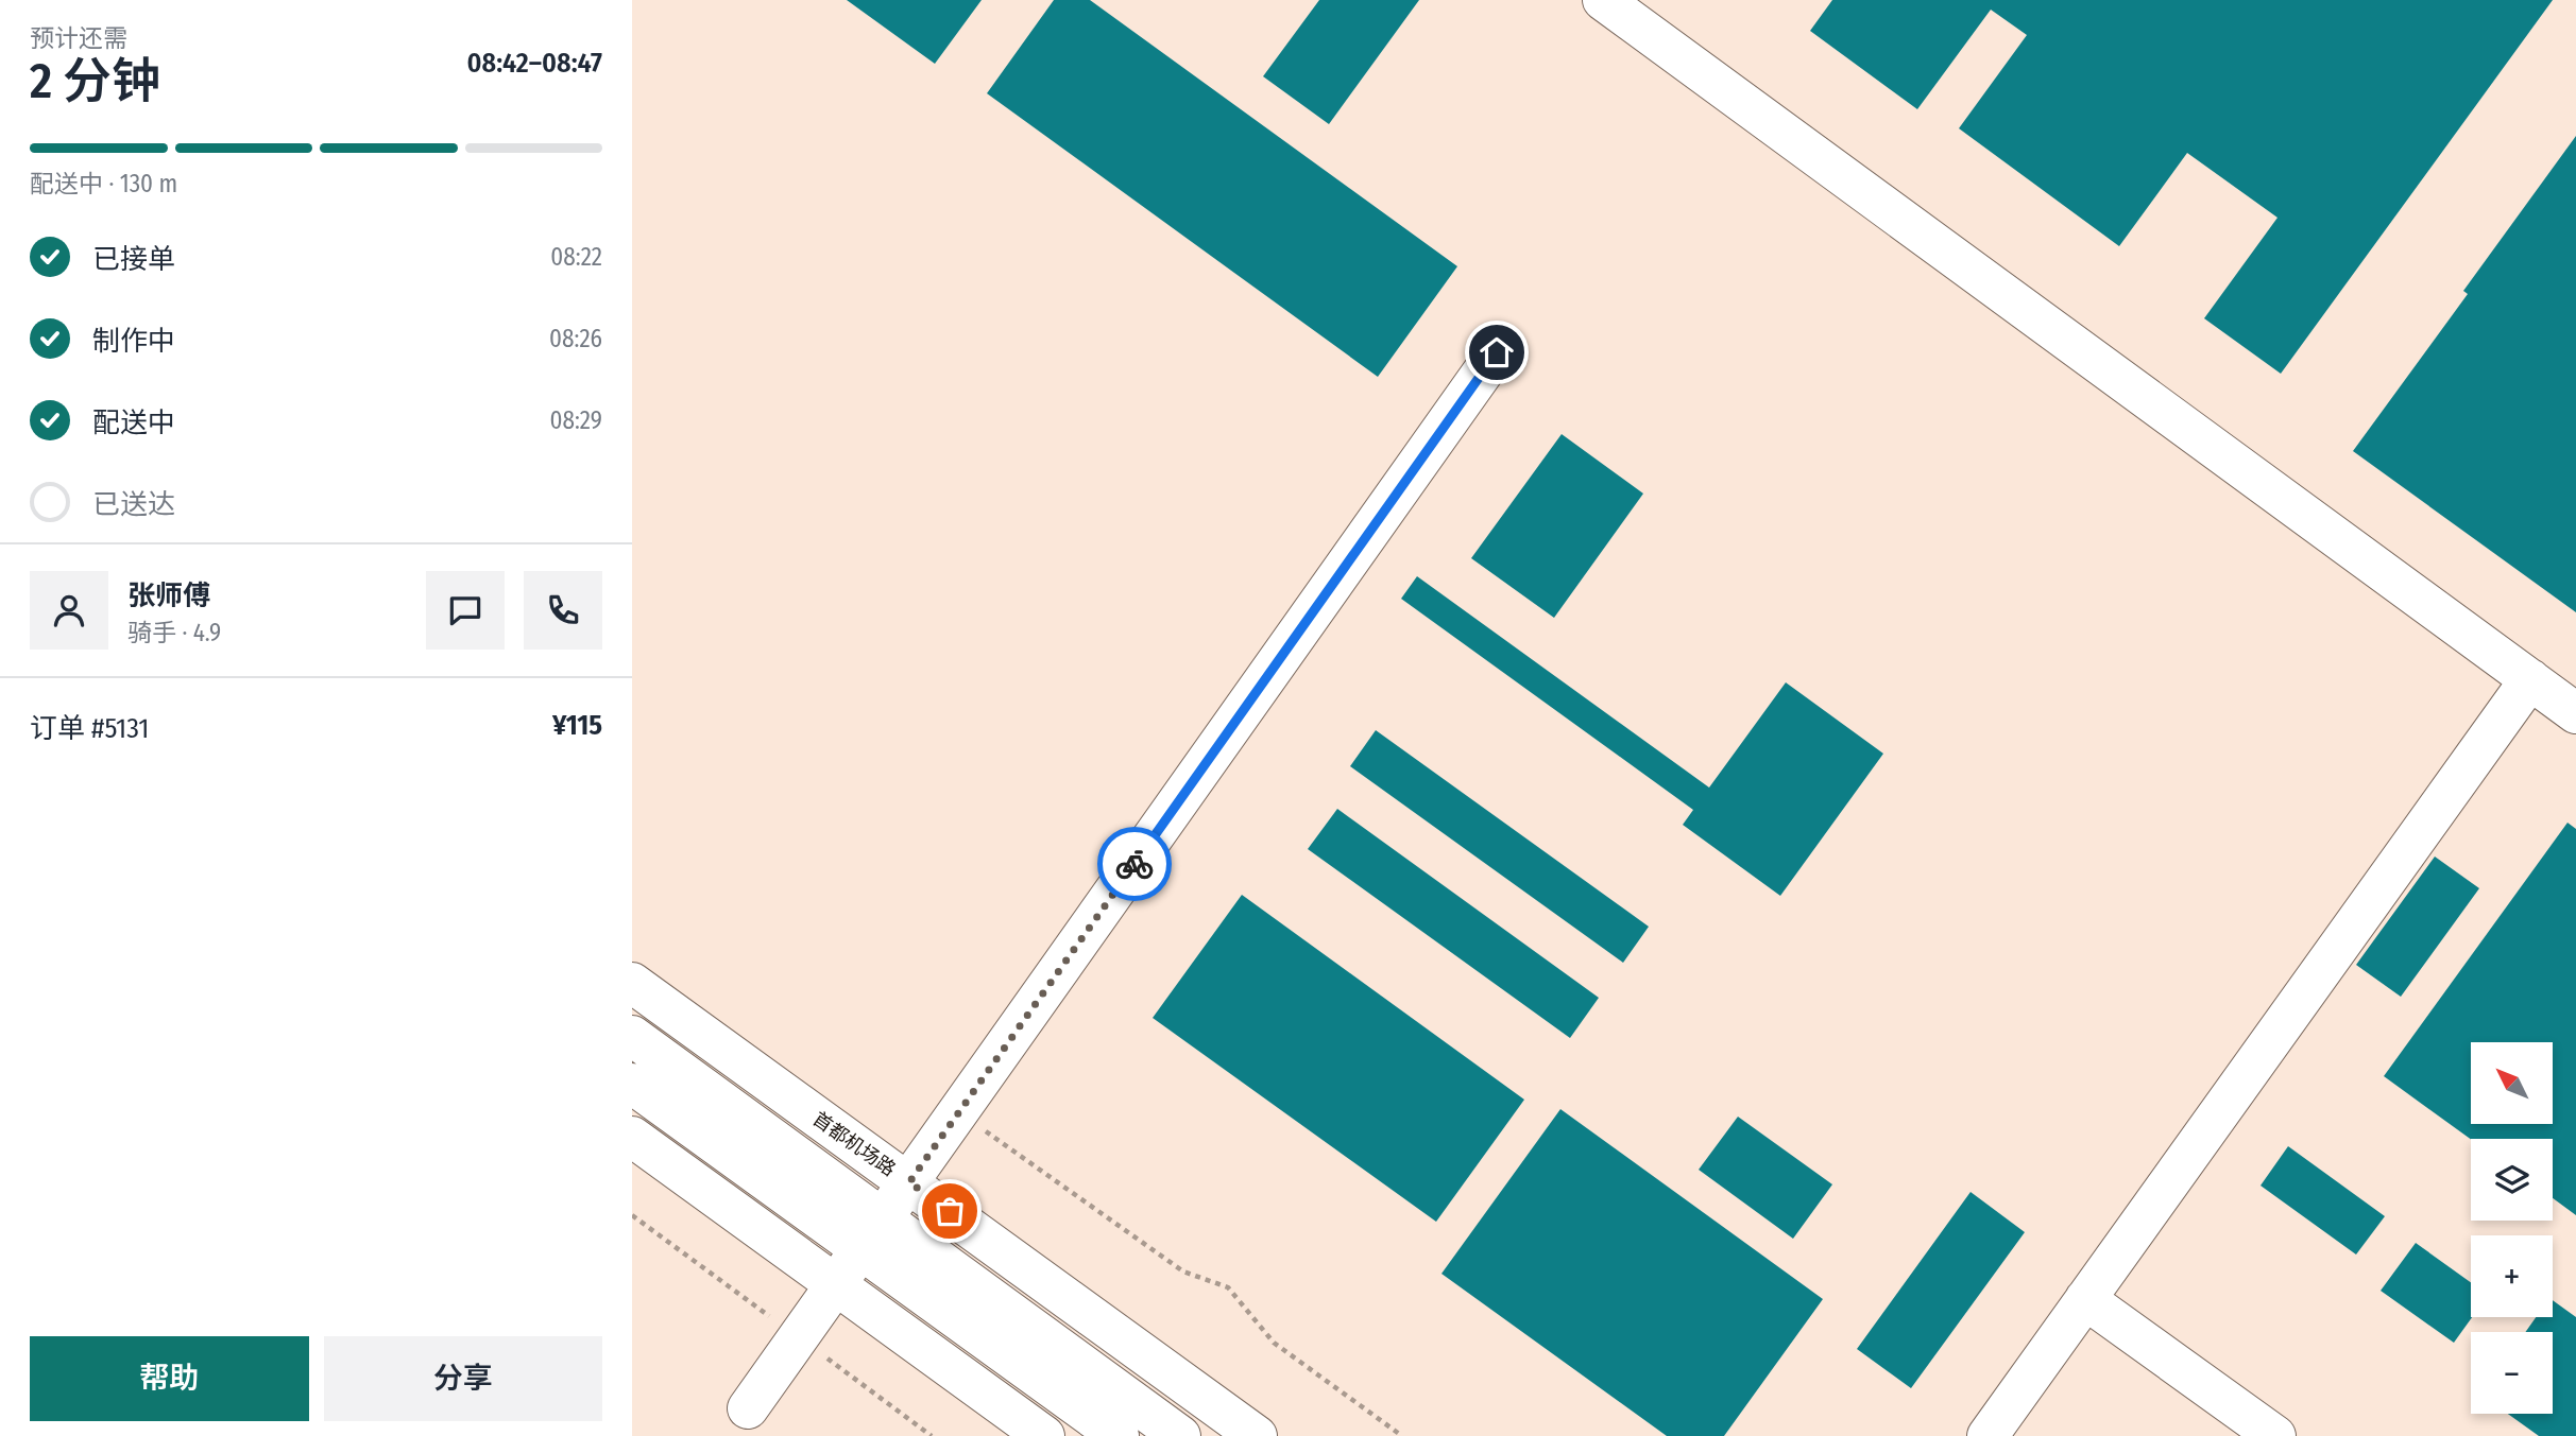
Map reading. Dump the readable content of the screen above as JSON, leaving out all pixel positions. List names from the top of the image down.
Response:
{
  "streets": {
    "street": ["首都机场路"]
  },
  "north": "top left",
  "page": {
    "heading": ["2 分钟", "预计还需", "08:42–08:47"],
    "panel": [
      "张师傅",
      "骑手 · 4.9",
      "订单 #5131",
      "¥115"
    ],
    "bar": "配送中 · 130 m",
    "list": [
      ["已接单", "08:22"],
      ["制作中", "08:26"],
      ["配送中", "08:29"],
      "已送达"
    ],
    "map_buttons": ["+", "−"],
    "buttons": ["帮助", "分享"]
  }
}
